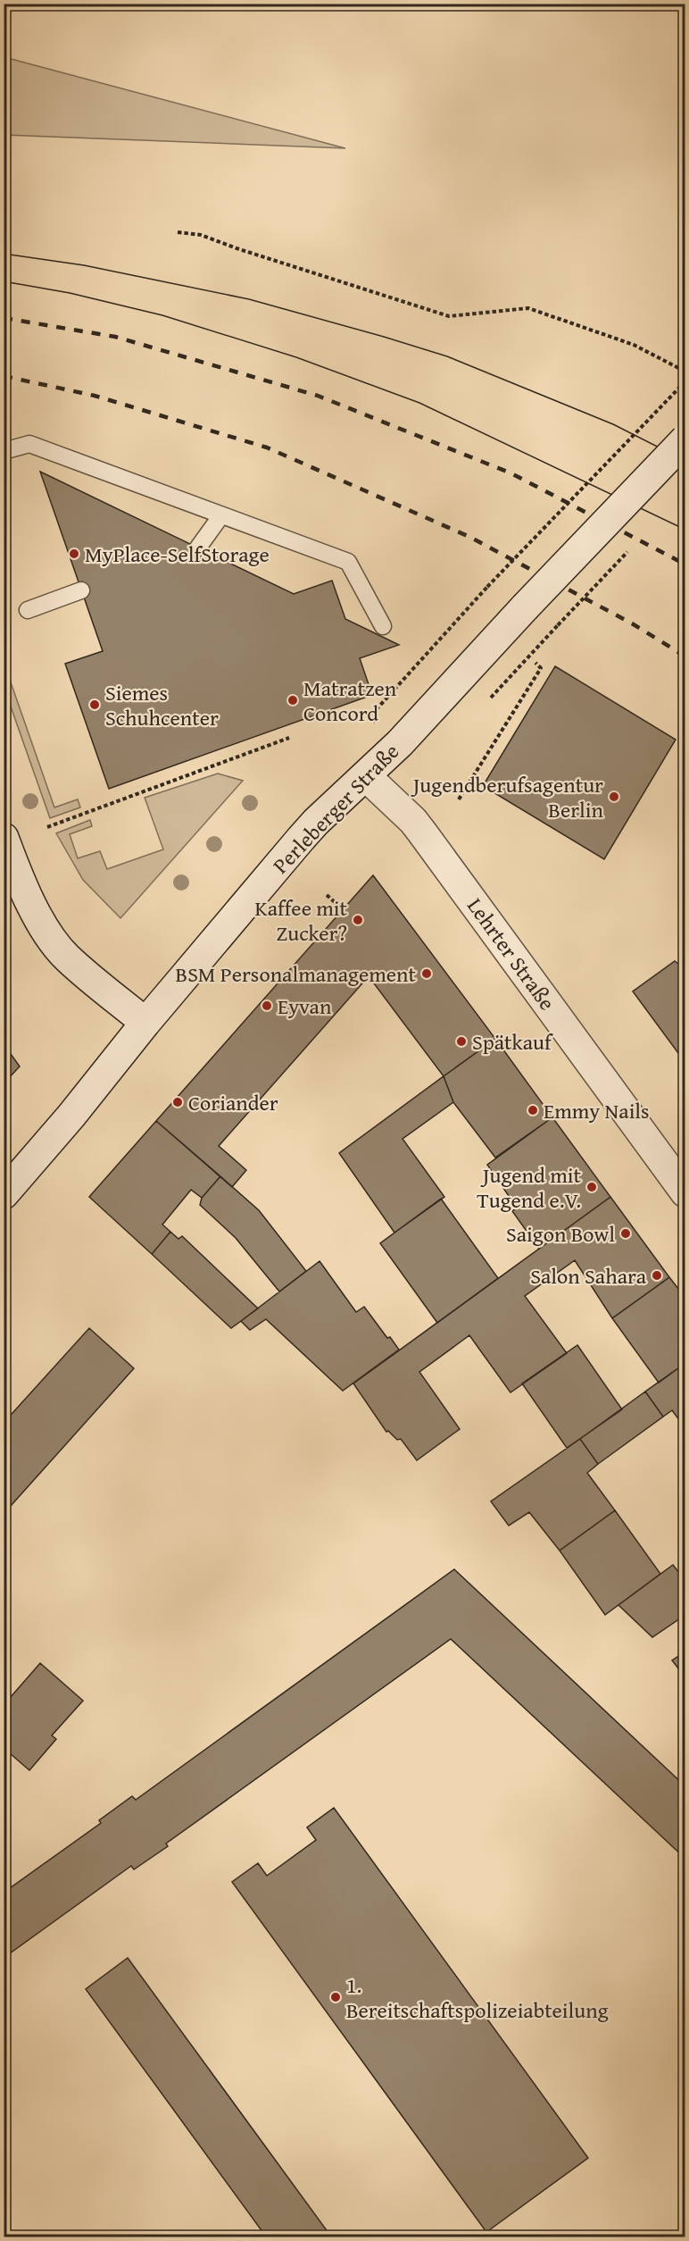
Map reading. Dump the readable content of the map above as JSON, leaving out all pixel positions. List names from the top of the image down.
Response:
{
  "streets": {
    "main road": ["Perleberger Straße", "Lehrter Straße"]
  },
  "crossings": [
    ["Perleberger Straße", "Lehrter Straße"]
  ],
  "places": [
    "MyPlace-SelfStorage",
    "Matratzen Concord",
    "Siemes Schuhcenter",
    "Jugendberufsagentur Berlin",
    "Kaffee mit Zucker?",
    "BSM Personalmanagement",
    "Eyvan",
    "Spätkauf",
    "Coriander",
    "Emmy Nails",
    "Jugend mit Tugend e.V.",
    "Saigon Bowl",
    "Salon Sahara",
    "1. Bereitschaftspolizeiabteilung"
  ]
}
